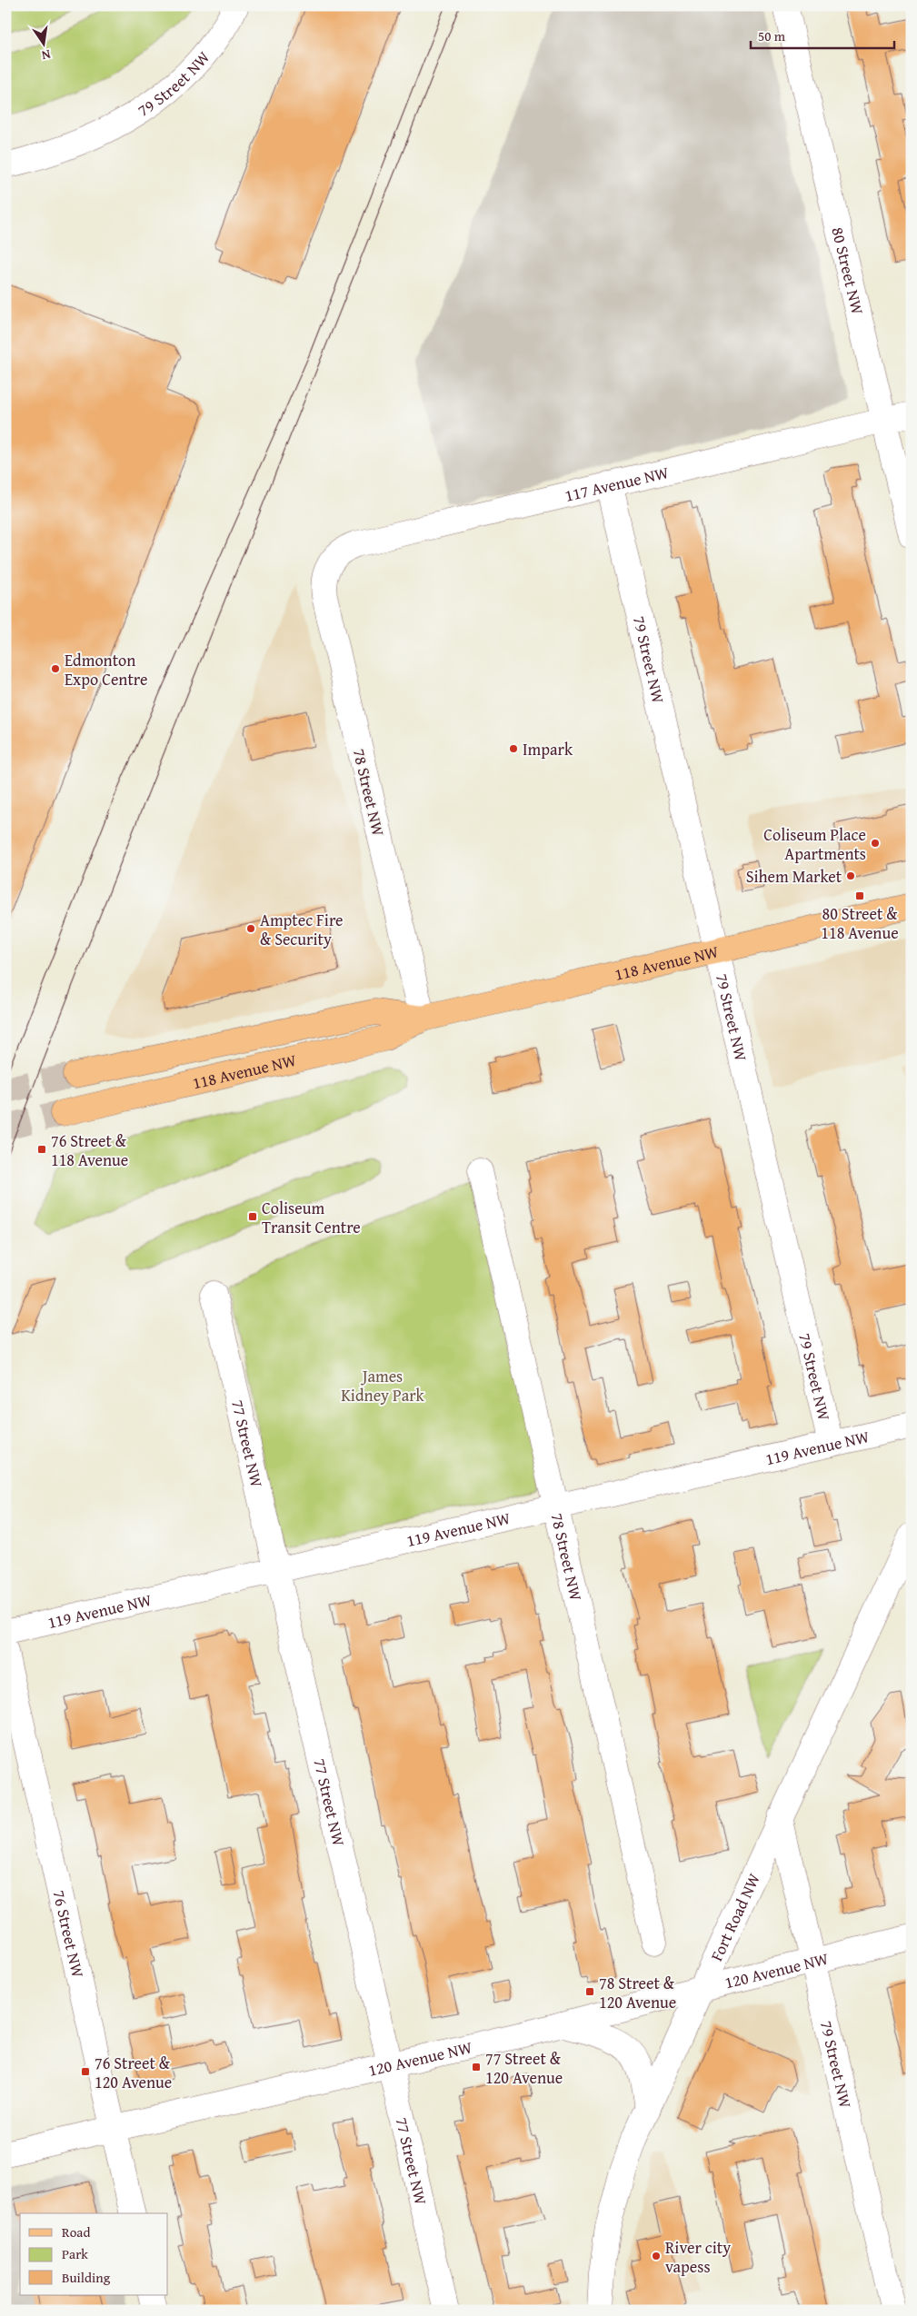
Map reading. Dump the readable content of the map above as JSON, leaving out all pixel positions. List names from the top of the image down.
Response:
{
  "streets": {
    "main road": ["118 Avenue NW"],
    "street": [
      "79 Street NW",
      "80 Street NW",
      "117 Avenue NW",
      "78 Street NW",
      "77 Street NW",
      "119 Avenue NW",
      "Fort Road NW",
      "76 Street NW",
      "120 Avenue NW"
    ]
  },
  "crossings": [
    ["79 Street NW", "117 Avenue NW"],
    ["79 Street NW", "118 Avenue NW"],
    ["79 Street NW", "119 Avenue NW"],
    ["79 Street NW", "Fort Road NW"],
    ["79 Street NW", "120 Avenue NW"],
    ["80 Street NW", "117 Avenue NW"],
    ["117 Avenue NW", "78 Street NW"],
    ["78 Street NW", "118 Avenue NW"],
    ["78 Street NW", "119 Avenue NW"],
    ["77 Street NW", "119 Avenue NW"],
    ["77 Street NW", "120 Avenue NW"],
    ["Fort Road NW", "120 Avenue NW"],
    ["76 Street NW", "120 Avenue NW"]
  ],
  "parks": ["James Kidney Park"],
  "places": {
    "other": [
      "Edmonton Expo Centre",
      "Impark",
      "Coliseum Place Apartments",
      "Sihem Market",
      "Amptec Fire & Security",
      "River city vapess"
    ],
    "transit": [
      "80 Street & 118 Avenue",
      "76 Street & 118 Avenue",
      "Coliseum Transit Centre",
      "78 Street & 120 Avenue",
      "77 Street & 120 Avenue",
      "76 Street & 120 Avenue"
    ]
  },
  "legend": ["Road", "Park", "Building"],
  "scale_bar": "50 m",
  "north": "bottom"
}
